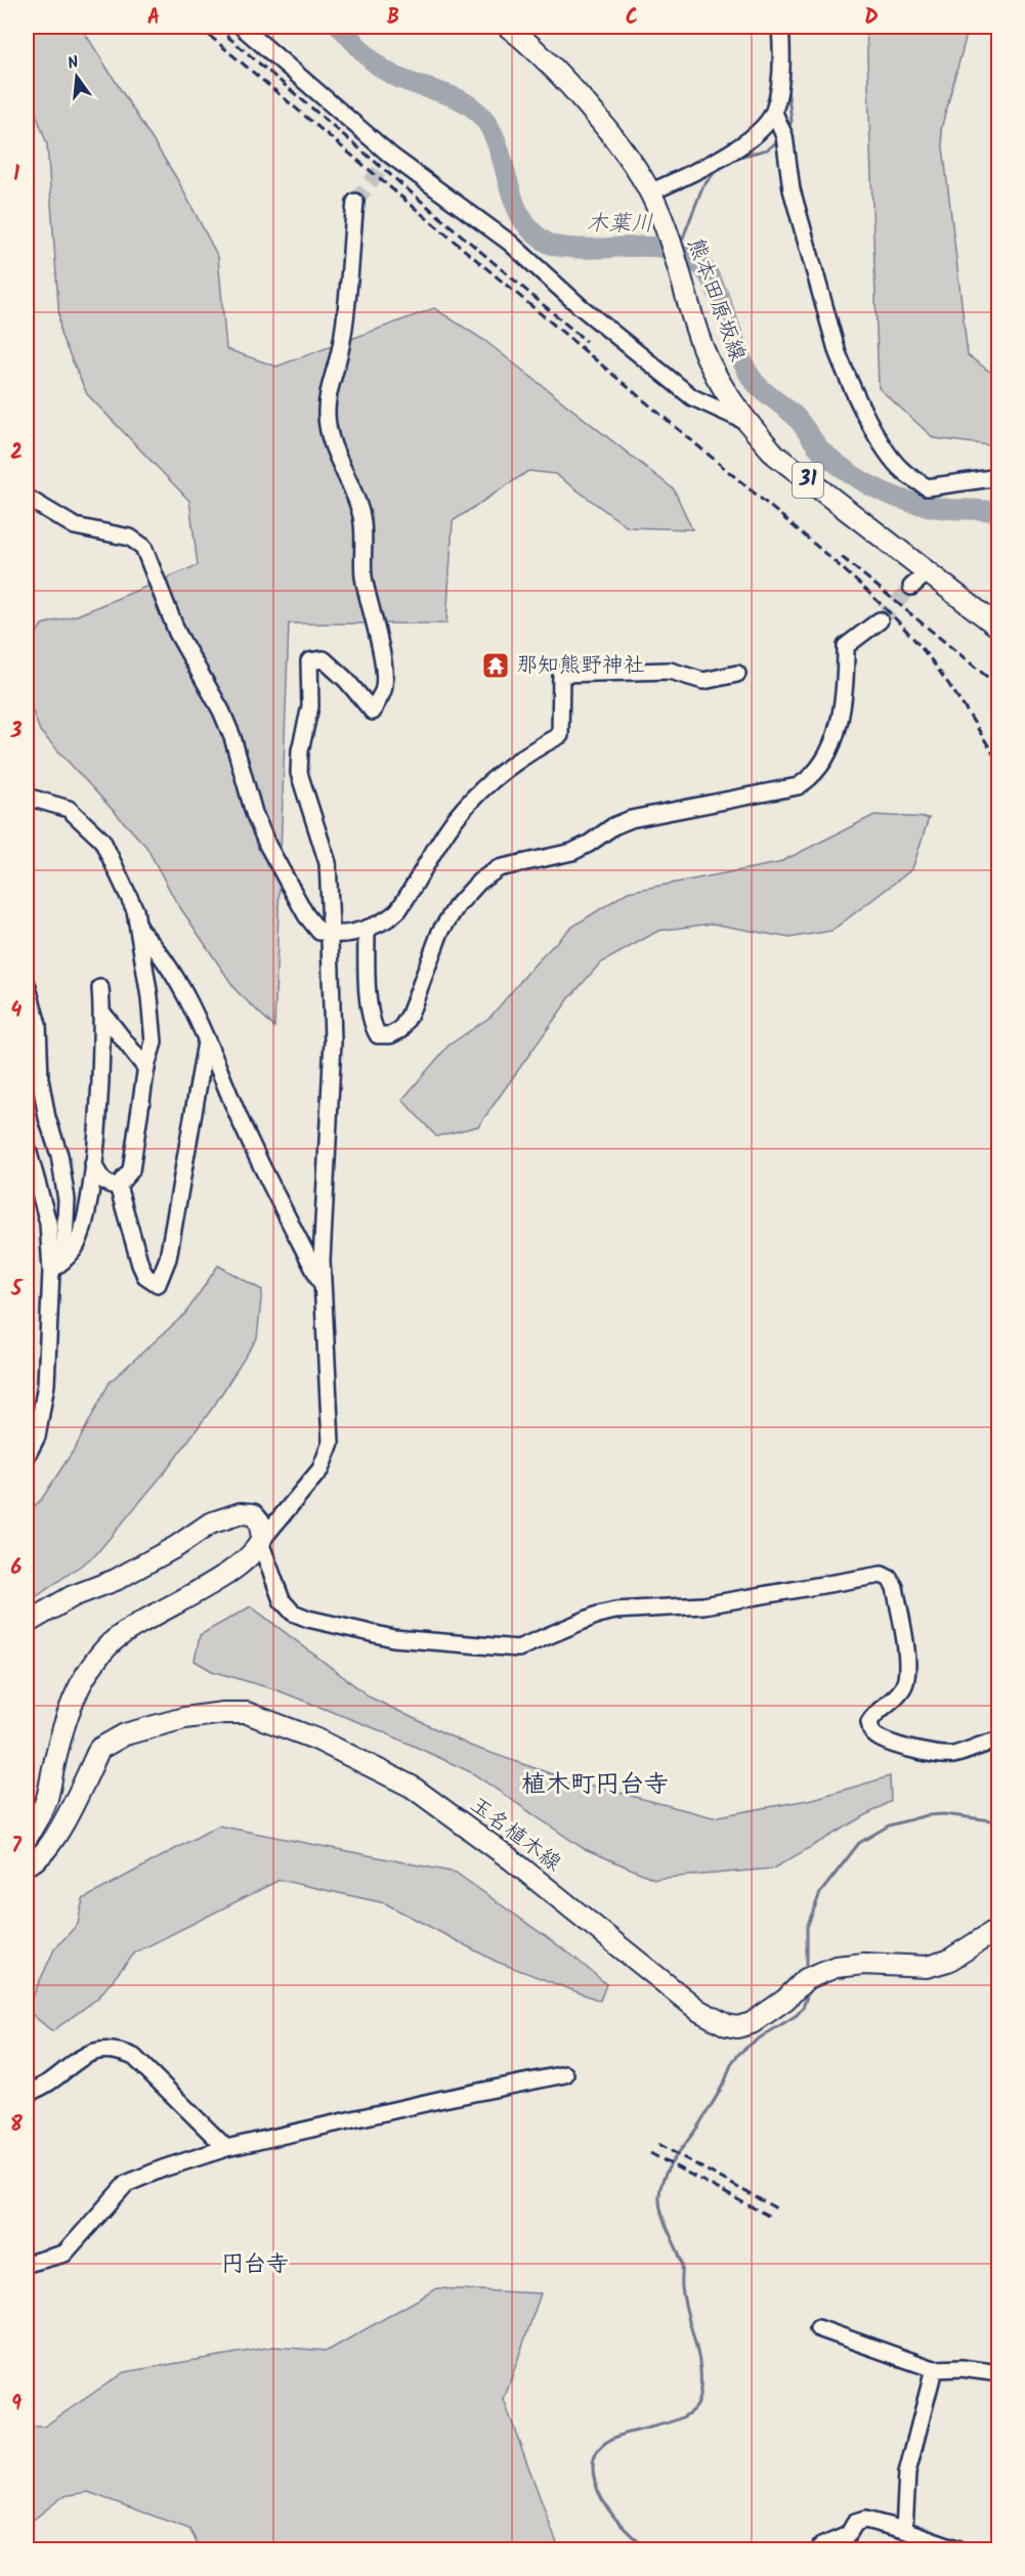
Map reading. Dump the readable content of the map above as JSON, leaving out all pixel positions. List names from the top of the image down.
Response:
{
  "streets": {
    "main road": ["熊本田原坂線", "31", "玉名植木線"]
  },
  "districts": ["植木町円台寺", "円台寺"],
  "water": ["木葉川"],
  "places": {
    "temple": ["那知熊野神社"]
  },
  "north": "top",
  "grid": {
    "columns": [
      "A",
      "B",
      "C",
      "D"
    ],
    "rows": [
      "1",
      "2",
      "3",
      "4",
      "5",
      "6",
      "7",
      "8",
      "9"
    ]
  }
}
